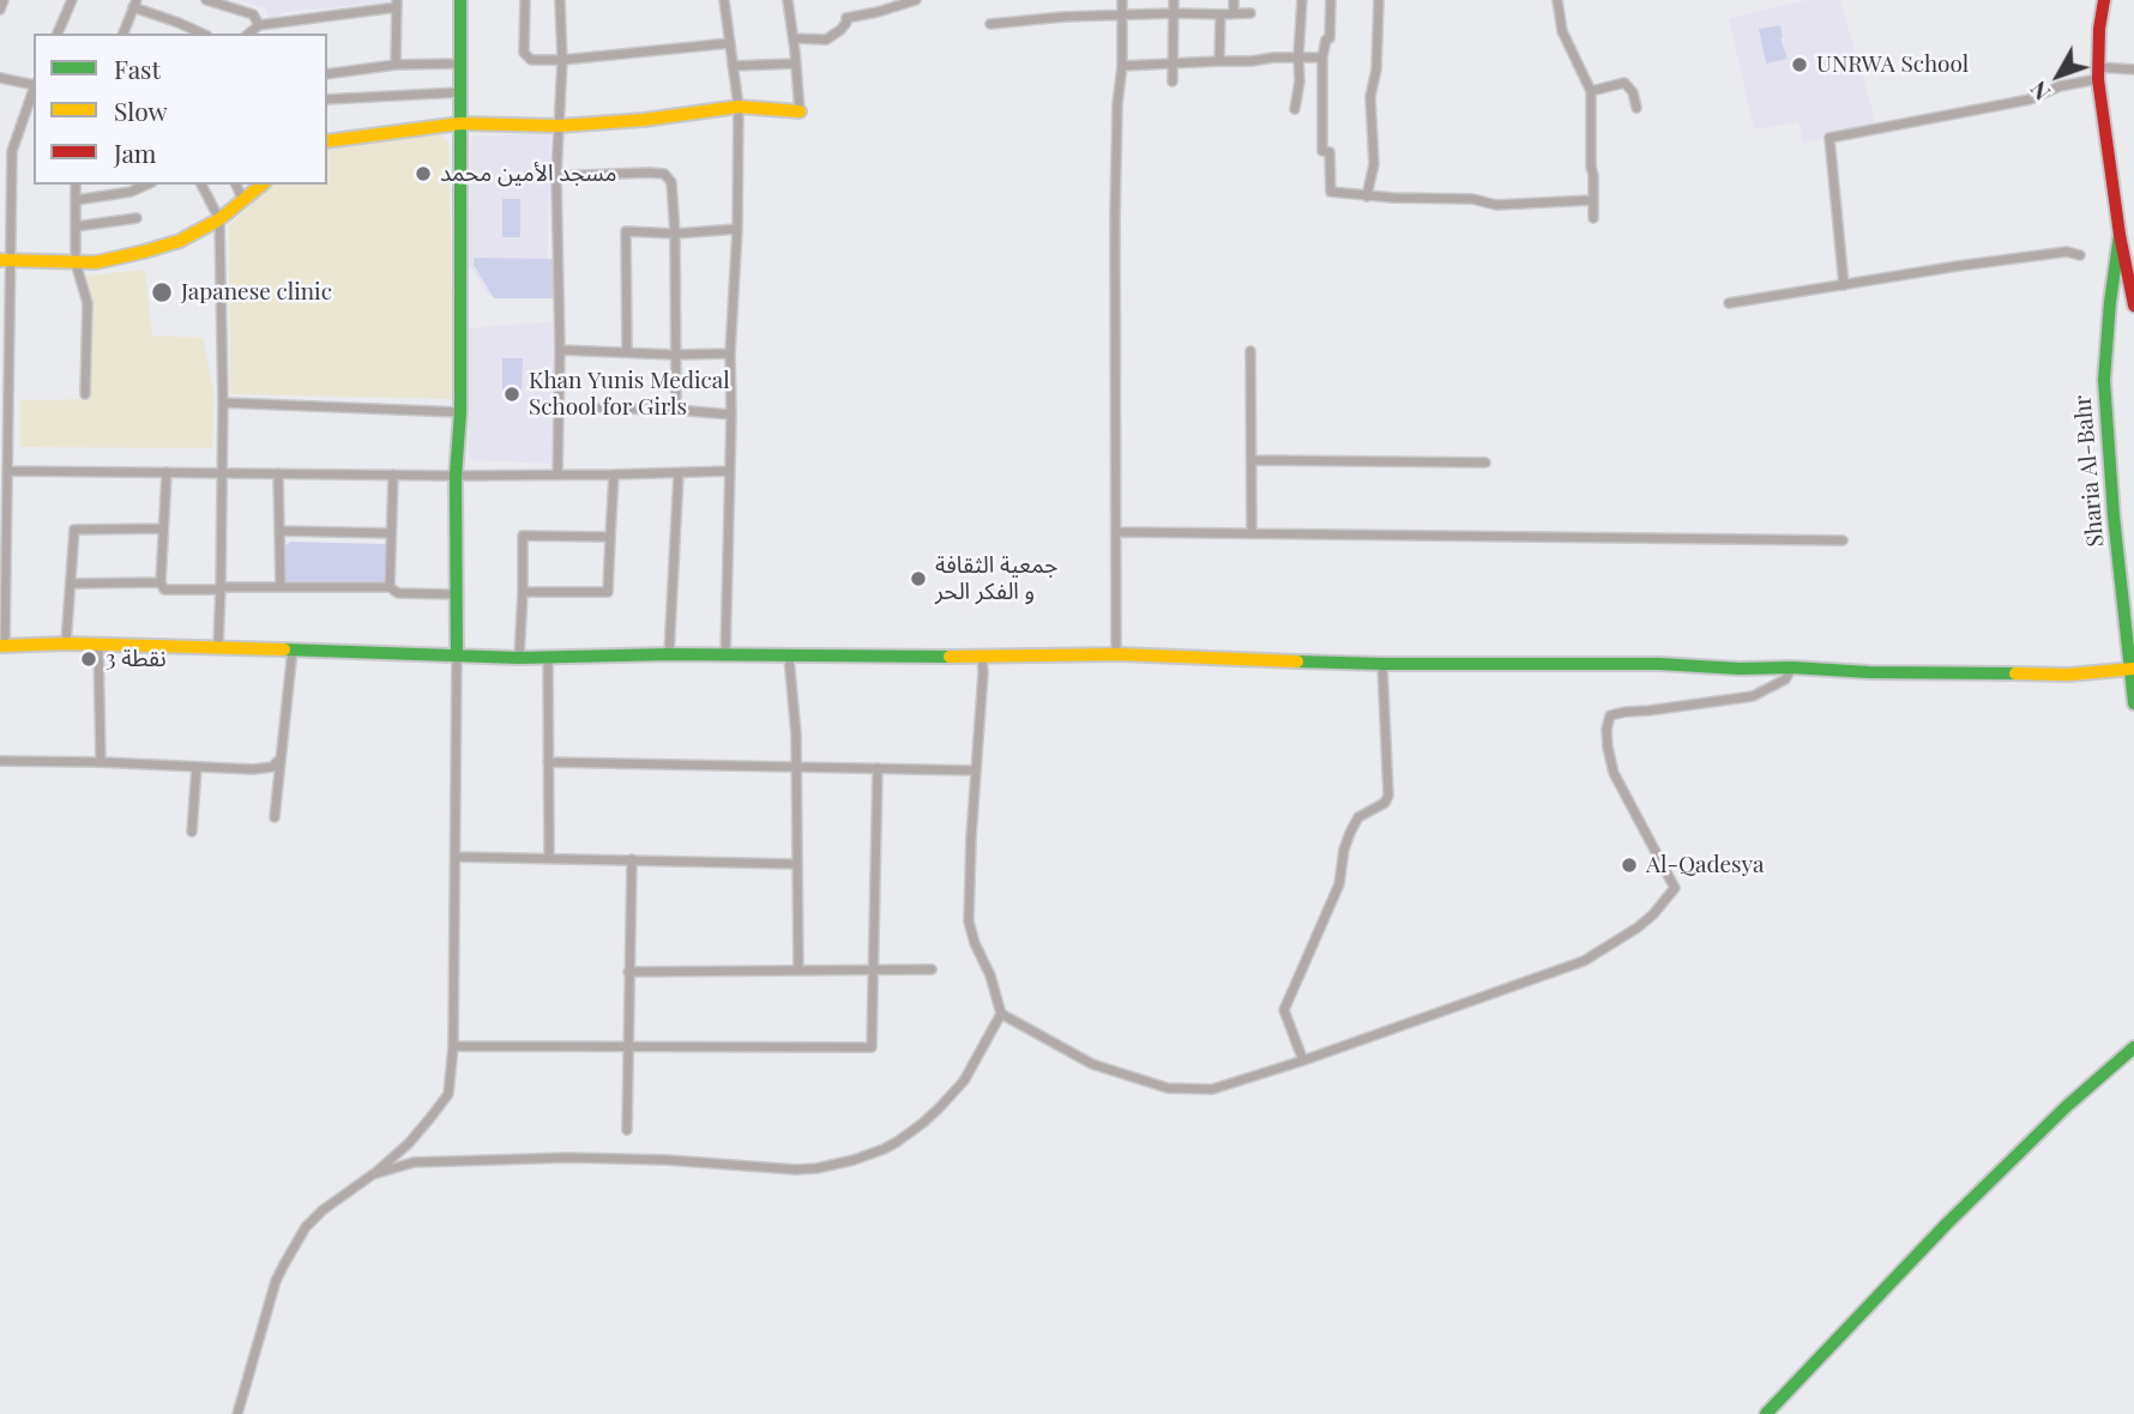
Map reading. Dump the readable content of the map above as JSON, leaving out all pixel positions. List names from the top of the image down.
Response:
{
  "streets": {
    "street": ["Sharia Al-Bahr"]
  },
  "places": [
    "UNRWA School",
    "مسجد الأمين محمد",
    "Japanese clinic",
    "Khan Yunis Medical School for Girls",
    "جمعية الثقافة و الفكر الحر",
    "نقطة 3",
    "Al-Qadesya"
  ],
  "legend": ["Fast", "Slow", "Jam"],
  "north": "bottom left"
}
